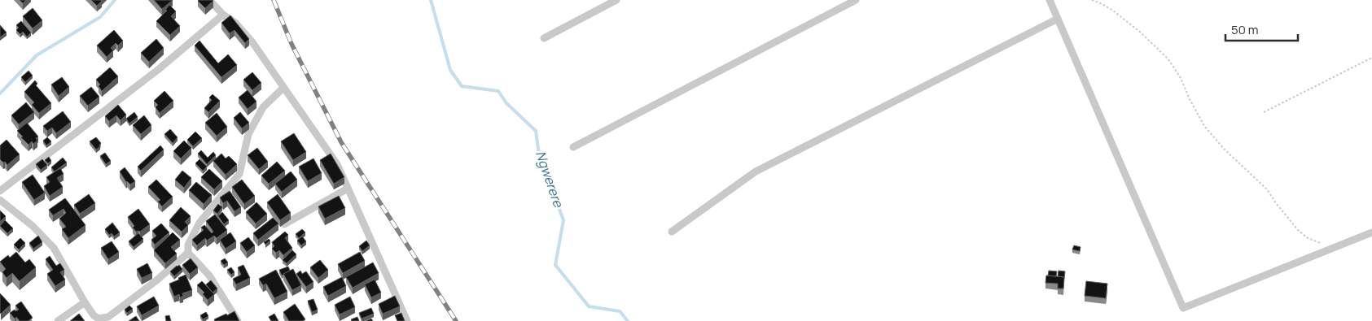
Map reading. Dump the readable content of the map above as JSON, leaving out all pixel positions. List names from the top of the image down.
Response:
{
  "water": ["Ngwerere"],
  "scale_bar": "50 m"
}
